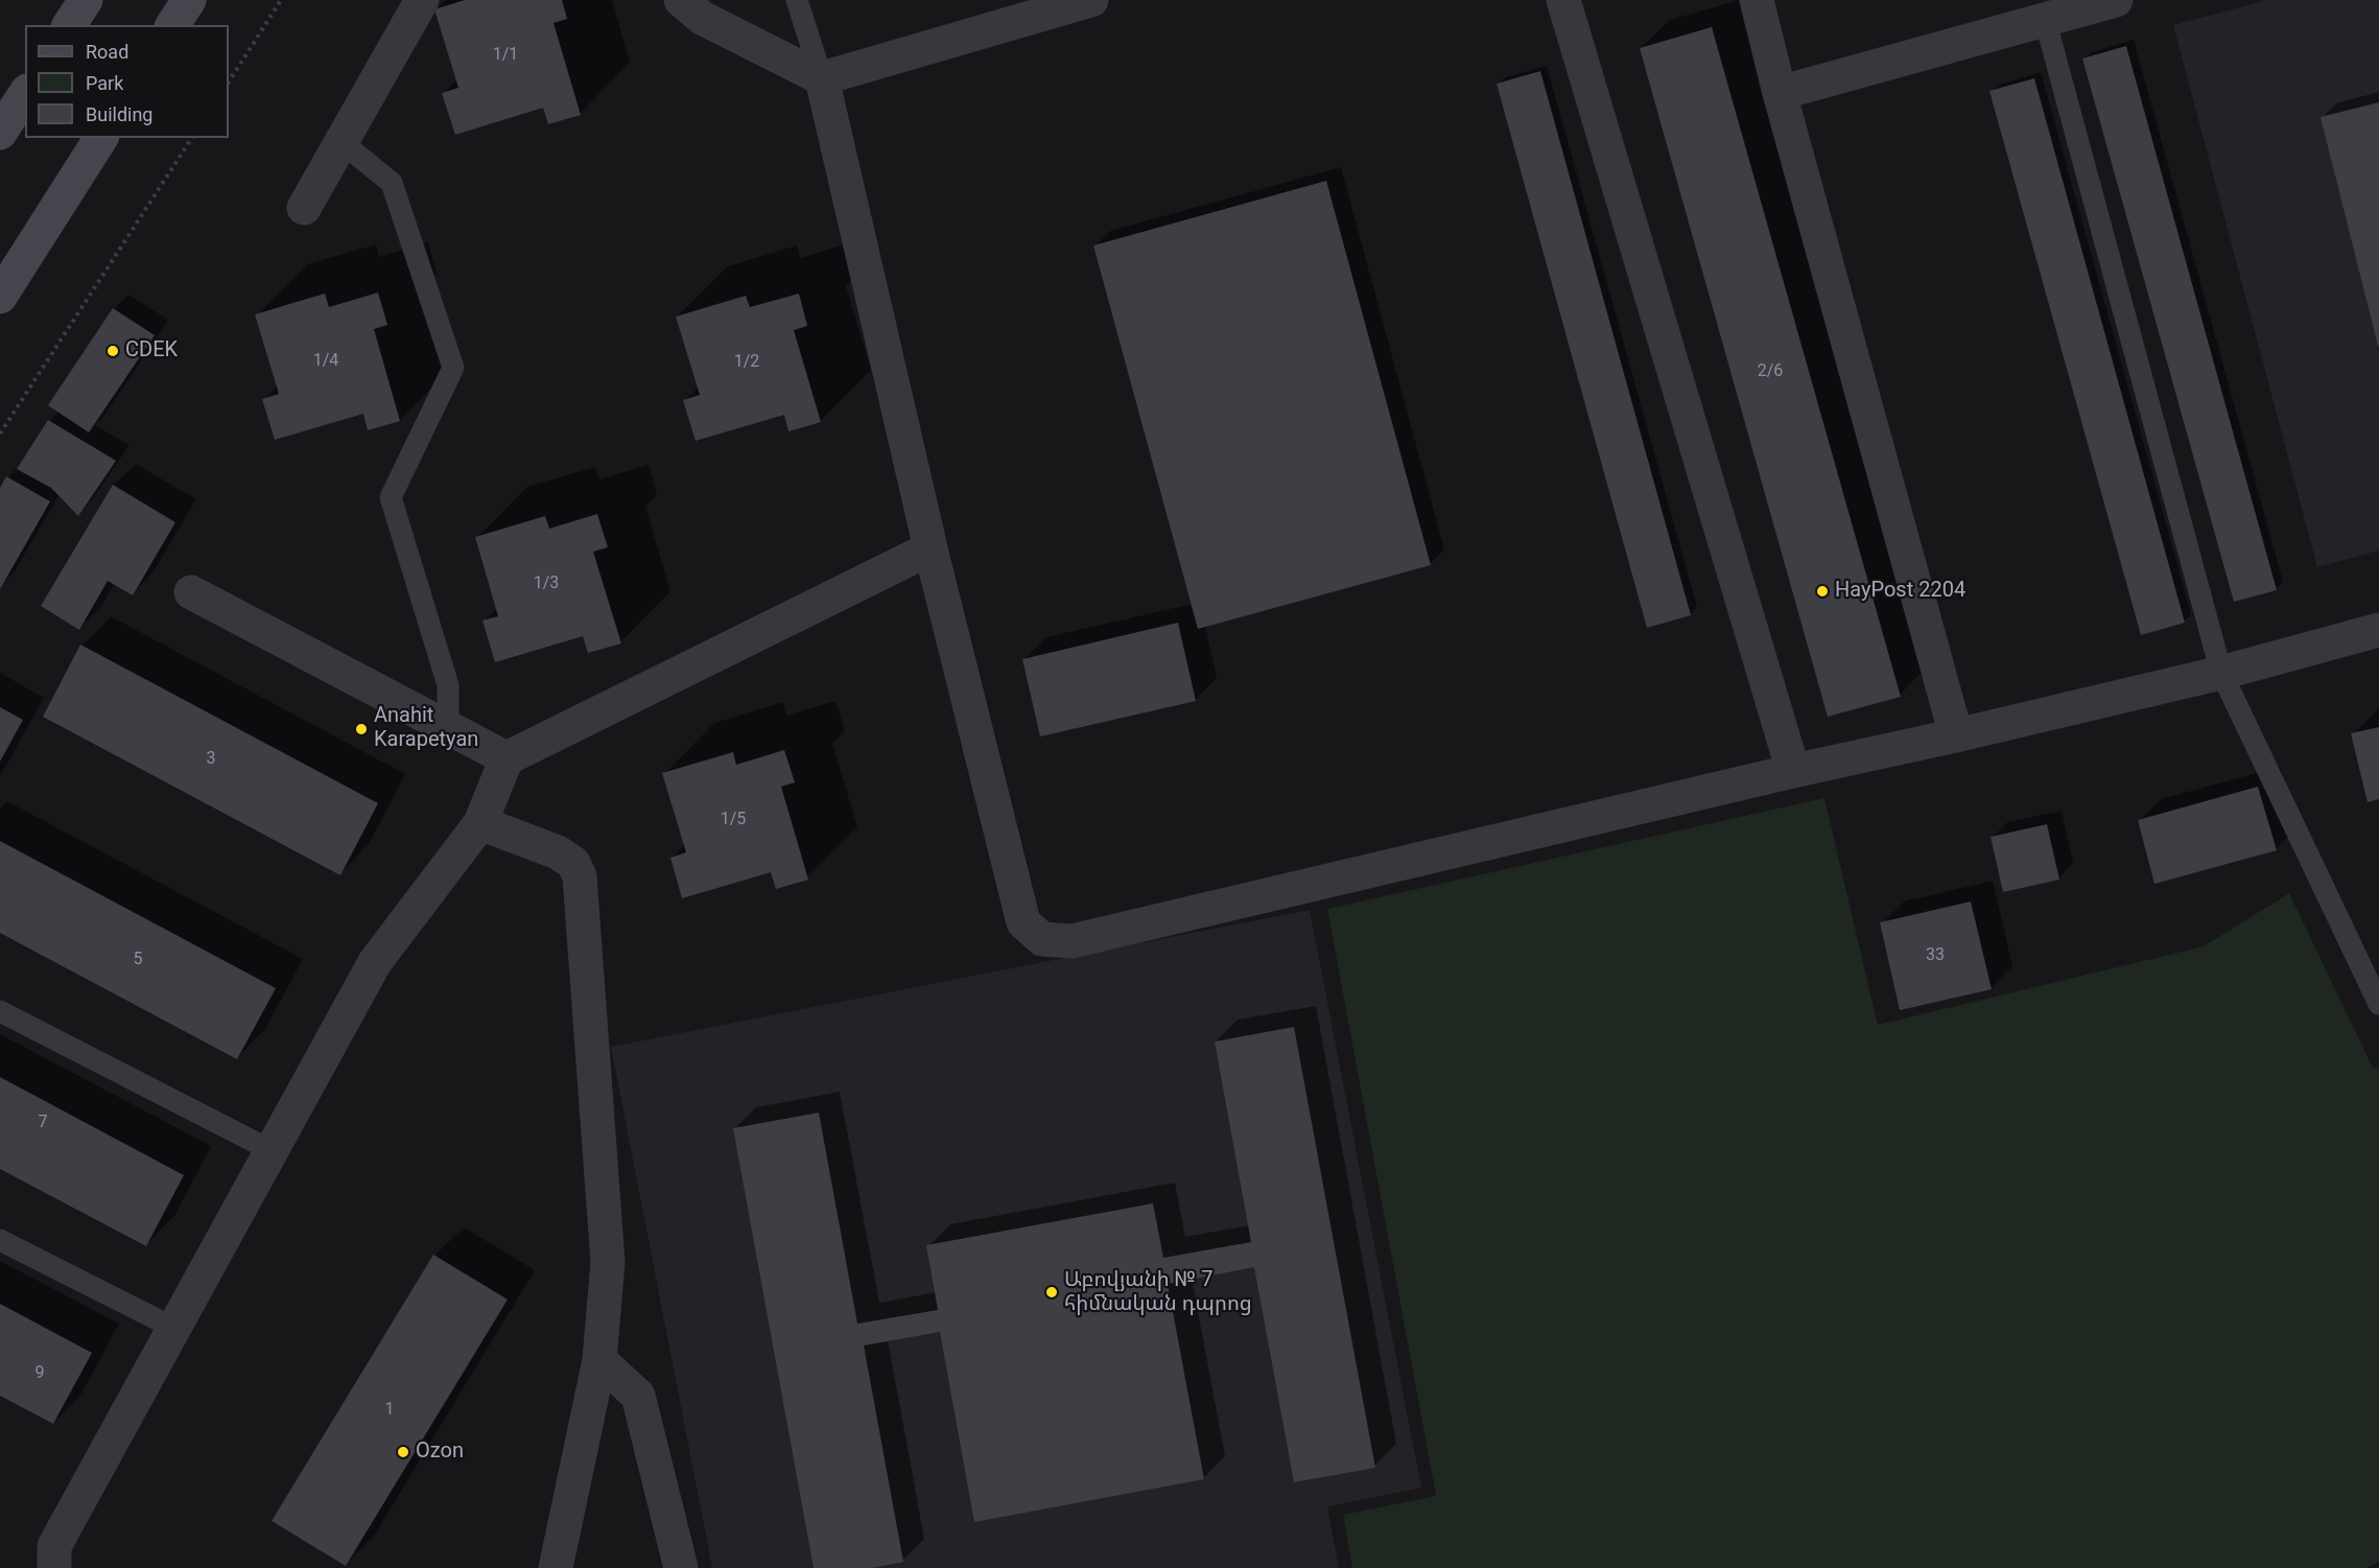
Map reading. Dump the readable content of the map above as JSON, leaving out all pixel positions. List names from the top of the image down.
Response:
{
  "places": [
    "CDEK",
    "HayPost 2204",
    "Anahit Karapetyan",
    "Աբովյանի № 7 հիմնական դպրոց",
    "Ozon"
  ],
  "house_numbers": [
    "1/1",
    "1/4",
    "1/2",
    "2/6",
    "1/3",
    "3",
    "1/5",
    "33",
    "5",
    "7",
    "9",
    "1"
  ],
  "legend": ["Road", "Park", "Building"]
}
